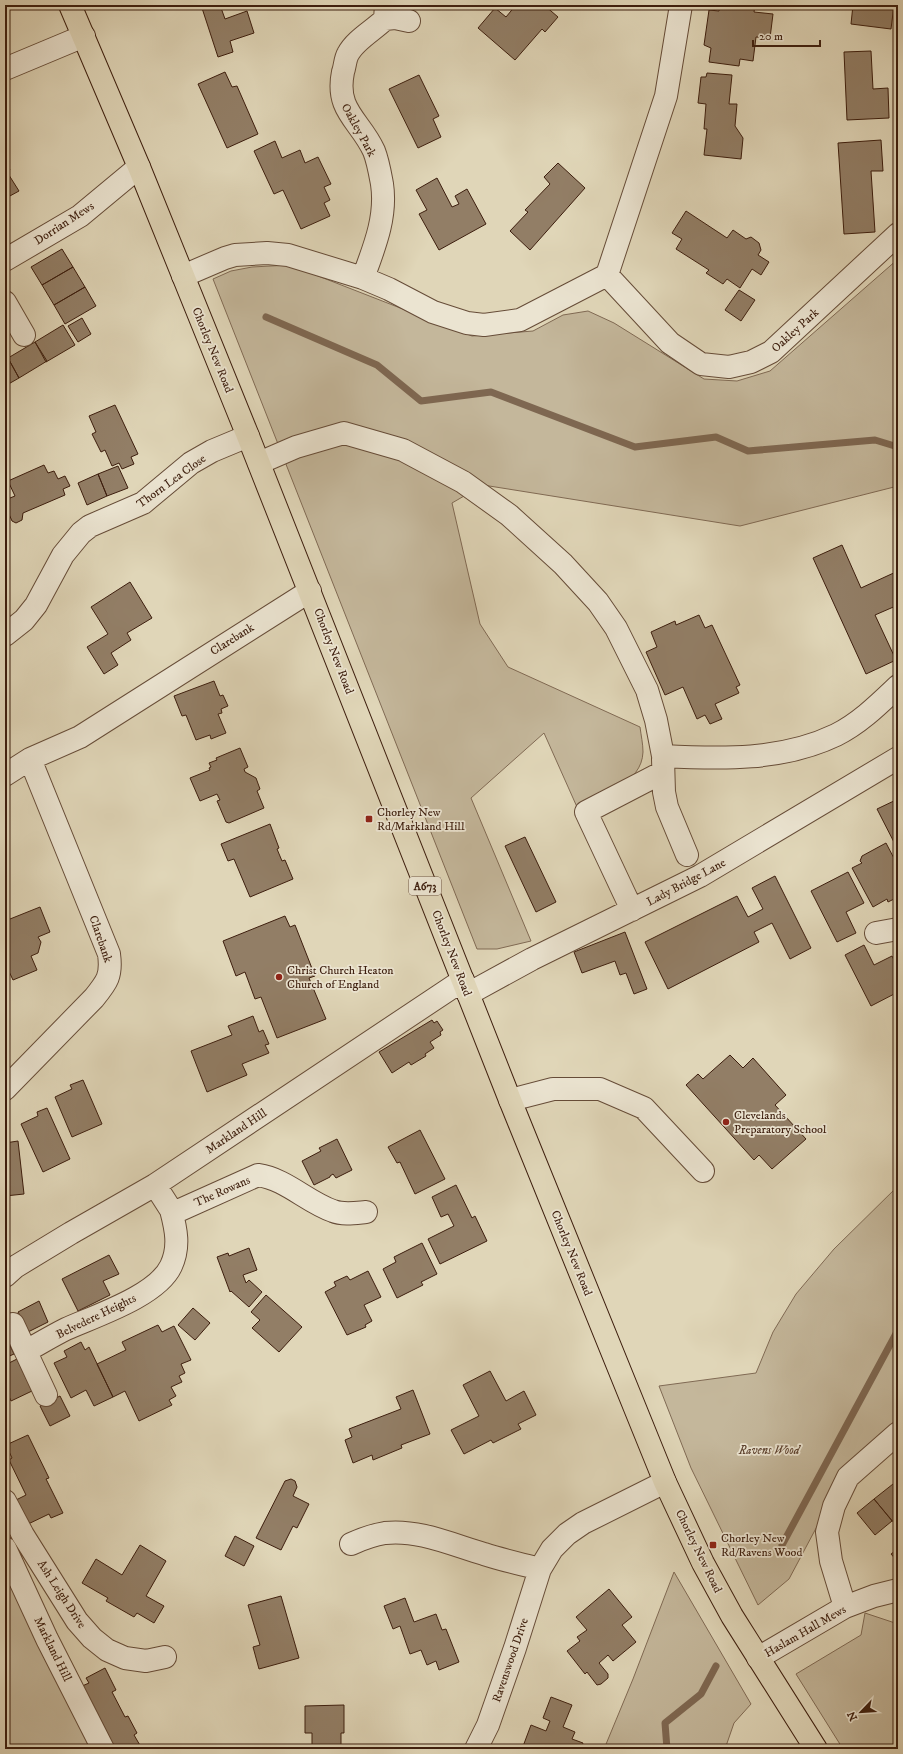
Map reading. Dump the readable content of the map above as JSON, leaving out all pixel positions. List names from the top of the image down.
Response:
{
  "streets": {
    "main road": ["Chorley New Road", "A673"],
    "street": [
      "Oakley Park",
      "Dorrian Mews",
      "Thorn Lea Close",
      "Clarebank",
      "Lady Bridge Lane",
      "Markland Hill",
      "The Rowans",
      "Belvedere Heights",
      "Ash Leigh Drive",
      "Haslam Hall Mews",
      "Ravenswood Drive"
    ]
  },
  "crossings": [
    ["Dorrian Mews", "Chorley New Road"],
    ["Chorley New Road", "Thorn Lea Close"],
    ["Chorley New Road", "Clarebank"],
    ["Chorley New Road", "Lady Bridge Lane"],
    ["Chorley New Road", "Markland Hill"],
    ["Chorley New Road", "Haslam Hall Mews"],
    ["Chorley New Road", "Ravenswood Drive"],
    ["Lady Bridge Lane", "Markland Hill"],
    ["The Rowans", "Belvedere Heights"]
  ],
  "parks": ["Ravens Wood"],
  "places": {
    "transit": ["Chorley New Rd/Markland Hill", "Chorley New Rd/Ravens Wood"],
    "other": ["Christ Church Heaton Church of England", "Clevelands Preparatory School"]
  },
  "scale_bar": "20 m",
  "north": "bottom left"
}
